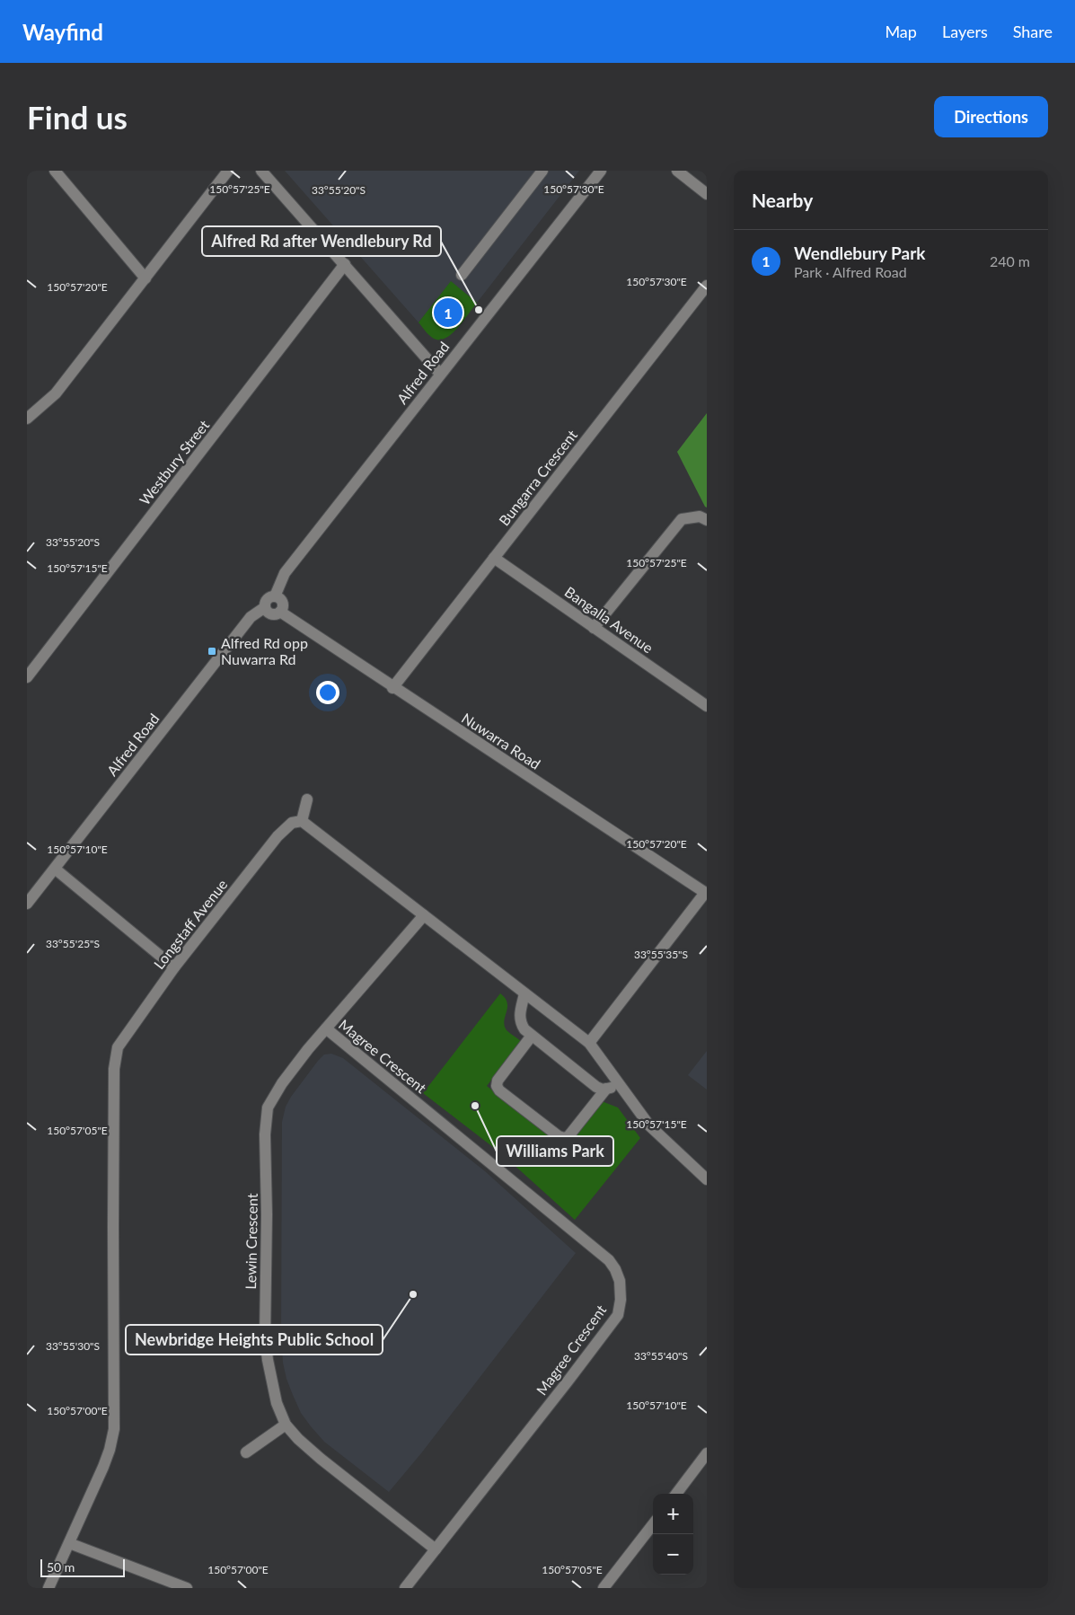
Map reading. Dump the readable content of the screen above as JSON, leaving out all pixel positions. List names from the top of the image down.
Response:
{
  "streets": {
    "street": [
      "Alfred Road",
      "Westbury Street",
      "Bungarra Crescent",
      "Bangalla Avenue",
      "Nuwarra Road",
      "Longstaff Avenue",
      "Magree Crescent",
      "Lewin Crescent"
    ]
  },
  "crossings": [
    ["Alfred Road", "Nuwarra Road"],
    ["Bungarra Crescent", "Bangalla Avenue"],
    ["Bungarra Crescent", "Nuwarra Road"],
    ["Magree Crescent", "Lewin Crescent"]
  ],
  "places": {
    "other": ["Alfred Rd after Wendlebury Rd", "Williams Park", "Newbridge Heights Public School"],
    "transit": ["Alfred Rd opp Nuwarra Rd"]
  },
  "scale_bar": "50 m",
  "page": {
    "header": "Wayfind",
    "nav": ["Map", "Layers", "Share"],
    "buttons": "Directions",
    "title": "Find us",
    "heading": "Nearby",
    "list": [
      {
        "mark": "1",
        "name": "Wendlebury Park",
        "note": "Park · Alfred Road",
        "value": "240 m"
      }
    ],
    "pins": "1",
    "map_buttons": ["+", "−"],
    "scale": "50 m"
  },
  "coordinates": [
    "150°57'30\"E",
    "150°57'25\"E",
    "33°55'20\"S",
    "150°57'20\"E",
    "150°57'15\"E",
    "150°57'10\"E",
    "33°55'25\"S",
    "33°55'35\"S",
    "150°57'05\"E",
    "33°55'30\"S",
    "33°55'40\"S",
    "150°57'00\"E"
  ]
}
